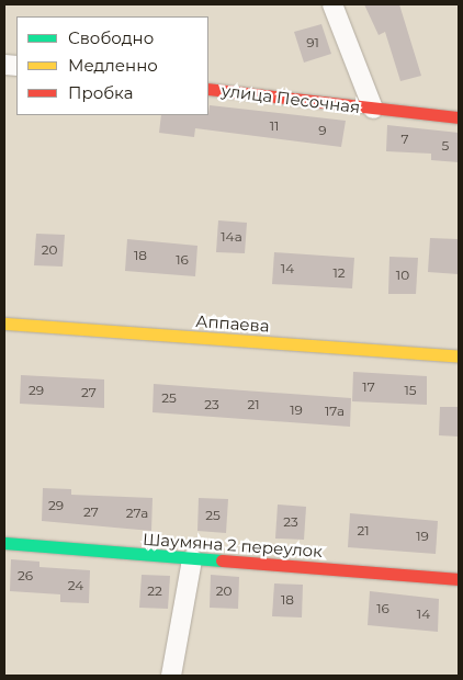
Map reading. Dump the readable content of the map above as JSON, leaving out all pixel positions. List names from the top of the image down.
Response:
{
  "streets": {
    "street": ["улица Песочная", "Аппаева", "Шаумяна 2 переулок"]
  },
  "house_numbers": [
    "91",
    "11",
    "9",
    "7",
    "5",
    "14а",
    "20",
    "18",
    "16",
    "14",
    "12",
    "10",
    "17",
    "29",
    "15",
    "27",
    "25",
    "23",
    "21",
    "19",
    "17а",
    "29",
    "27",
    "27а",
    "25",
    "23",
    "21",
    "19",
    "26",
    "24",
    "22",
    "20",
    "18",
    "16",
    "14"
  ],
  "legend": ["Свободно", "Медленно", "Пробка"]
}
